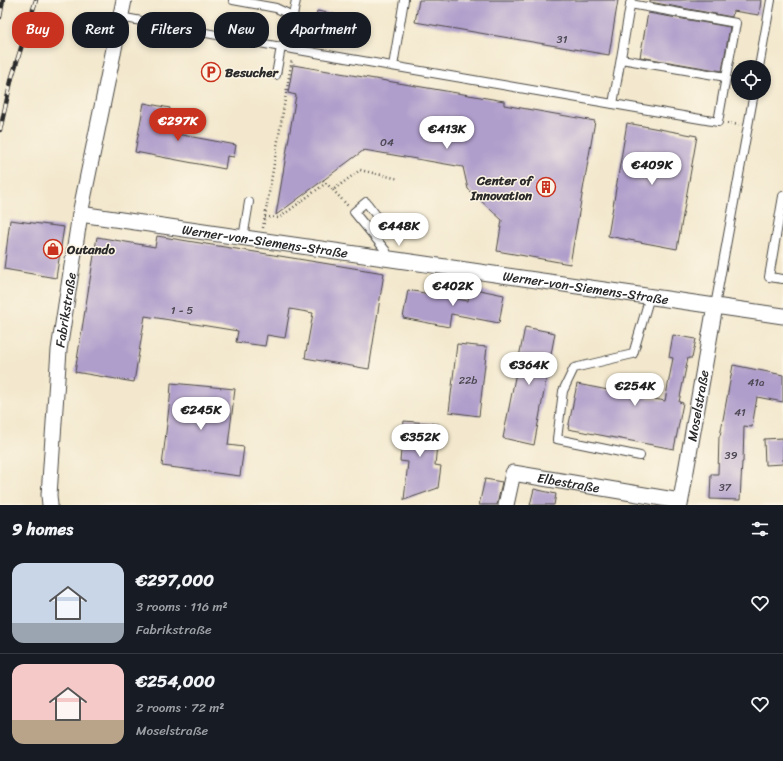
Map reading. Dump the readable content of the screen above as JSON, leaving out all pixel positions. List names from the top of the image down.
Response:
{
  "streets": {
    "street": [
      "Werner-von-Siemens-Straße",
      "Fabrikstraße",
      "Moselstraße",
      "Elbestraße"
    ]
  },
  "crossings": [
    ["Werner-von-Siemens-Straße", "Fabrikstraße"],
    ["Werner-von-Siemens-Straße", "Moselstraße"],
    ["Moselstraße", "Elbestraße"]
  ],
  "places": {
    "parking": ["Besucher"],
    "building": ["Center of Innovation"],
    "shop": ["Outando"]
  },
  "house_numbers": [
    "31",
    "04",
    "1 - 5",
    "22b",
    "41a",
    "41",
    "39",
    "37"
  ],
  "page": {
    "chip": [
      "Buy",
      "Rent",
      "Filters",
      "New",
      "Apartment"
    ],
    "price": [
      "€297K",
      "€413K",
      "€409K",
      "€448K",
      "€402K",
      "€364K",
      "€254K",
      "€245K",
      "€352K"
    ],
    "heading": "9 homes",
    "list": [
      {
        "name": "€297,000",
        "note": "3 rooms · 116 m² · Fabrikstraße"
      },
      {
        "name": "€254,000",
        "note": "2 rooms · 72 m² · Moselstraße"
      }
    ]
  }
}
